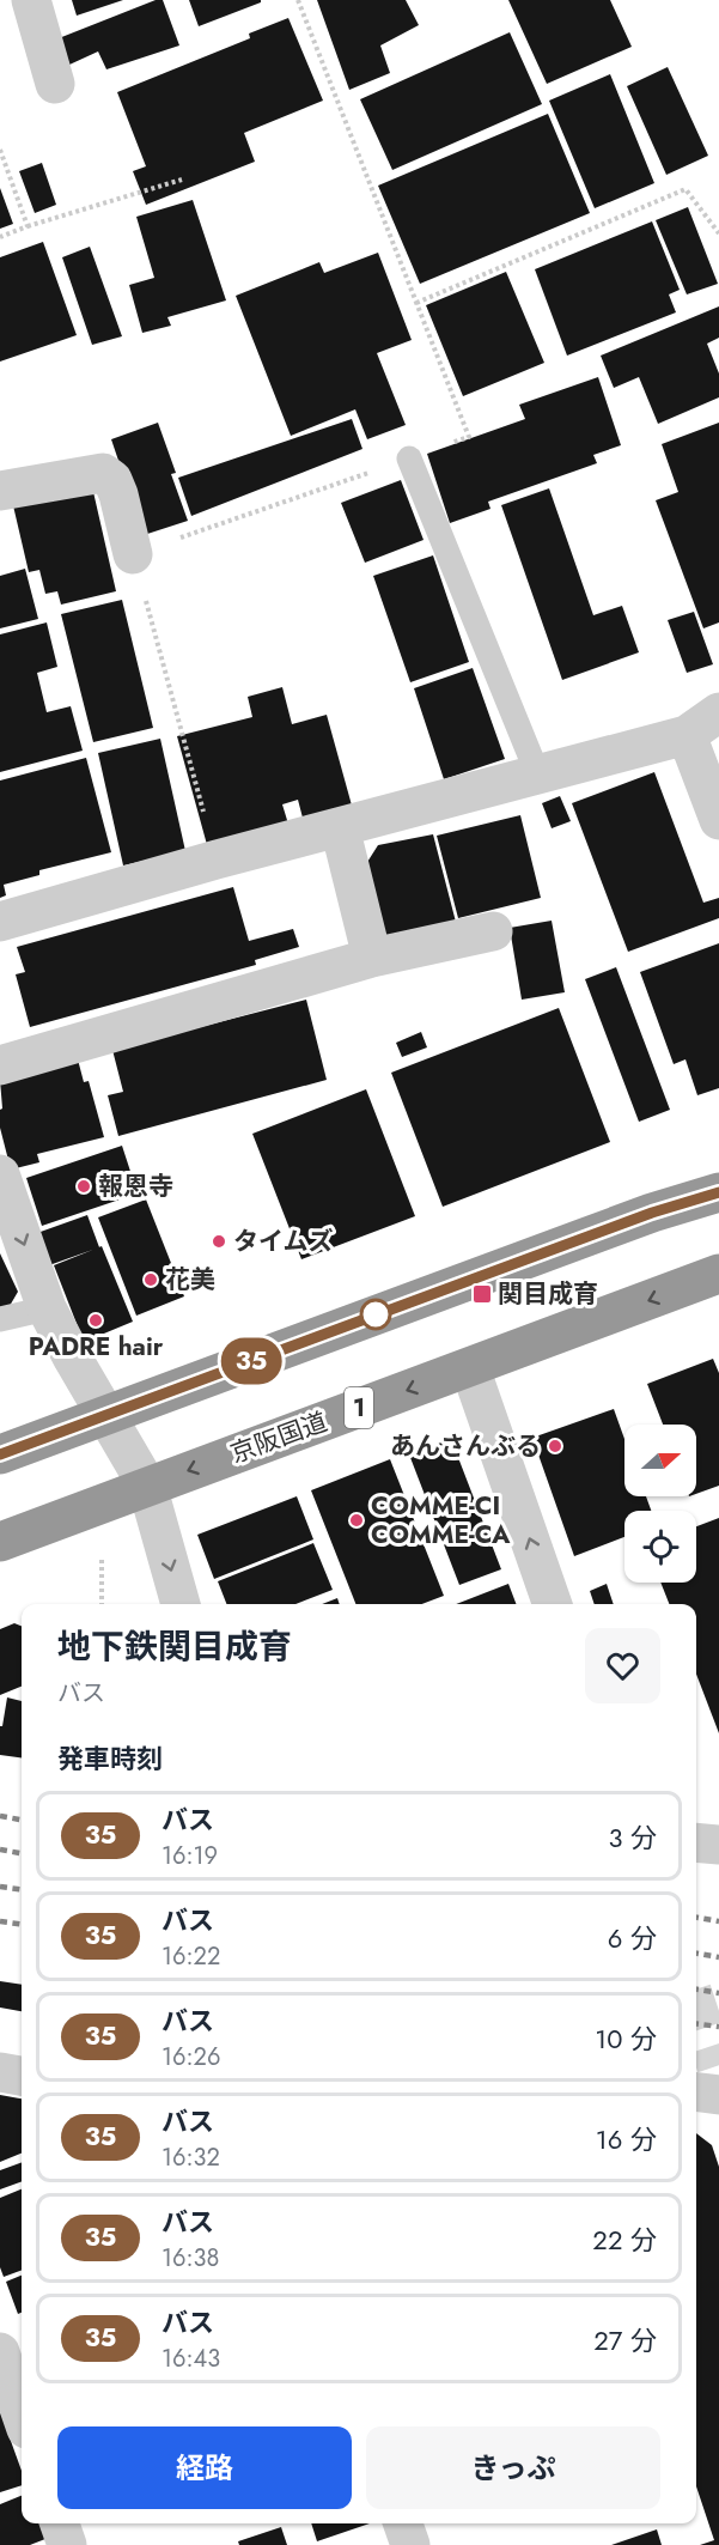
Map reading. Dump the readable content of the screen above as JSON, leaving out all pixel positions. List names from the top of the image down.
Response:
{
  "streets": {
    "highway": ["1", "京阪国道"]
  },
  "places": {
    "other": [
      "報恩寺",
      "タイムズ",
      "花美",
      "PADRE hair",
      "あんさんぶる",
      "COMME-CI COMME-CA"
    ],
    "transit": ["関目成育"]
  },
  "lines": ["bus line 35"],
  "north": "right",
  "page": {
    "on_map": "35",
    "heading": [
      ["地下鉄関目成育", "バス"],
      "発車時刻"
    ],
    "list": [
      {
        "mark": "35",
        "name": "バス",
        "note": "16:19",
        "value": "3 分"
      },
      {
        "mark": "35",
        "name": "バス",
        "note": "16:22",
        "value": "6 分"
      },
      {
        "mark": "35",
        "name": "バス",
        "note": "16:26",
        "value": "10 分"
      },
      {
        "mark": "35",
        "name": "バス",
        "note": "16:32",
        "value": "16 分"
      },
      {
        "mark": "35",
        "name": "バス",
        "note": "16:38",
        "value": "22 分"
      },
      {
        "mark": "35",
        "name": "バス",
        "note": "16:43",
        "value": "27 分"
      }
    ],
    "buttons": ["経路", "きっぷ"]
  }
}
